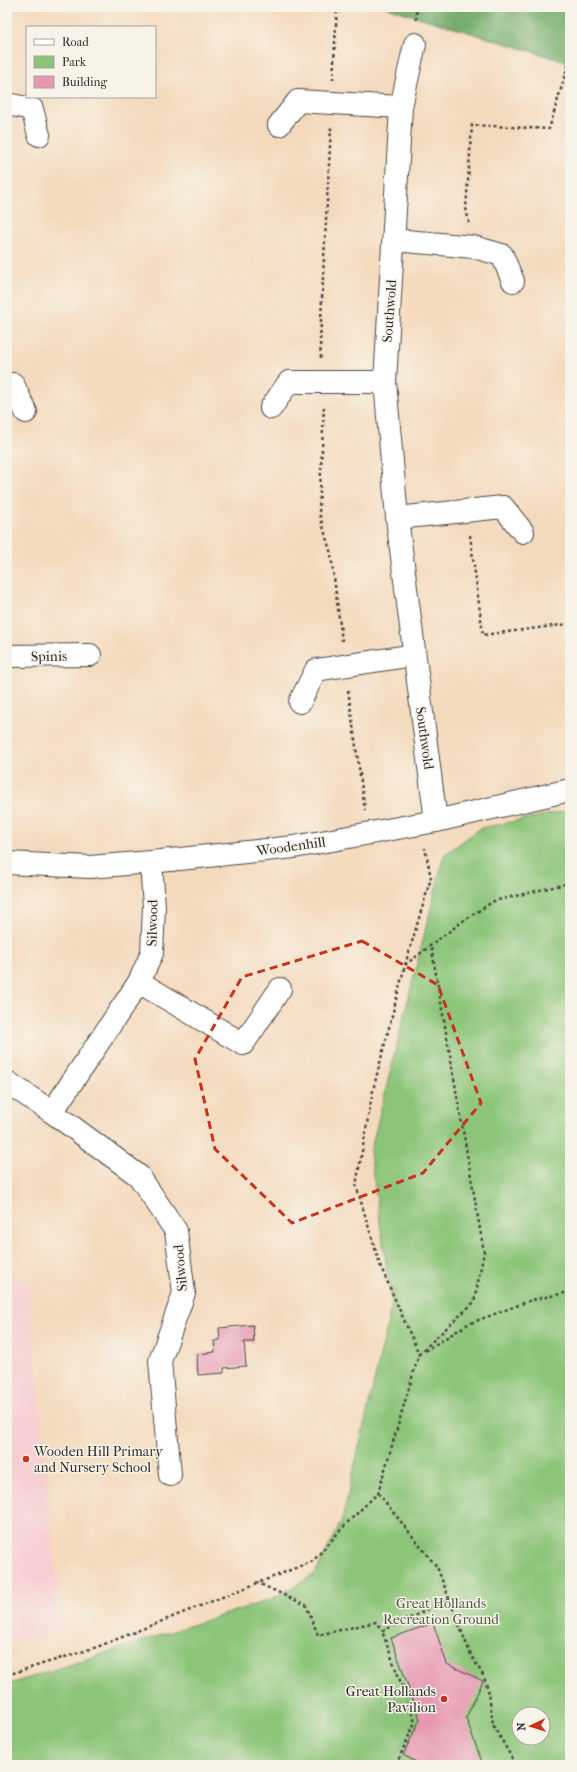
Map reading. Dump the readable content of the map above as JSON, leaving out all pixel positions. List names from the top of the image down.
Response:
{
  "streets": {
    "street": [
      "Southwold",
      "Spinis",
      "Woodenhill",
      "Silwood"
    ]
  },
  "crossings": [
    ["Southwold", "Woodenhill"],
    ["Woodenhill", "Silwood"]
  ],
  "parks": ["Great Hollands Recreation Ground"],
  "places": ["Wooden Hill Primary and Nursery School", "Great Hollands Pavilion"],
  "legend": ["Road", "Park", "Building"],
  "north": "left"
}
